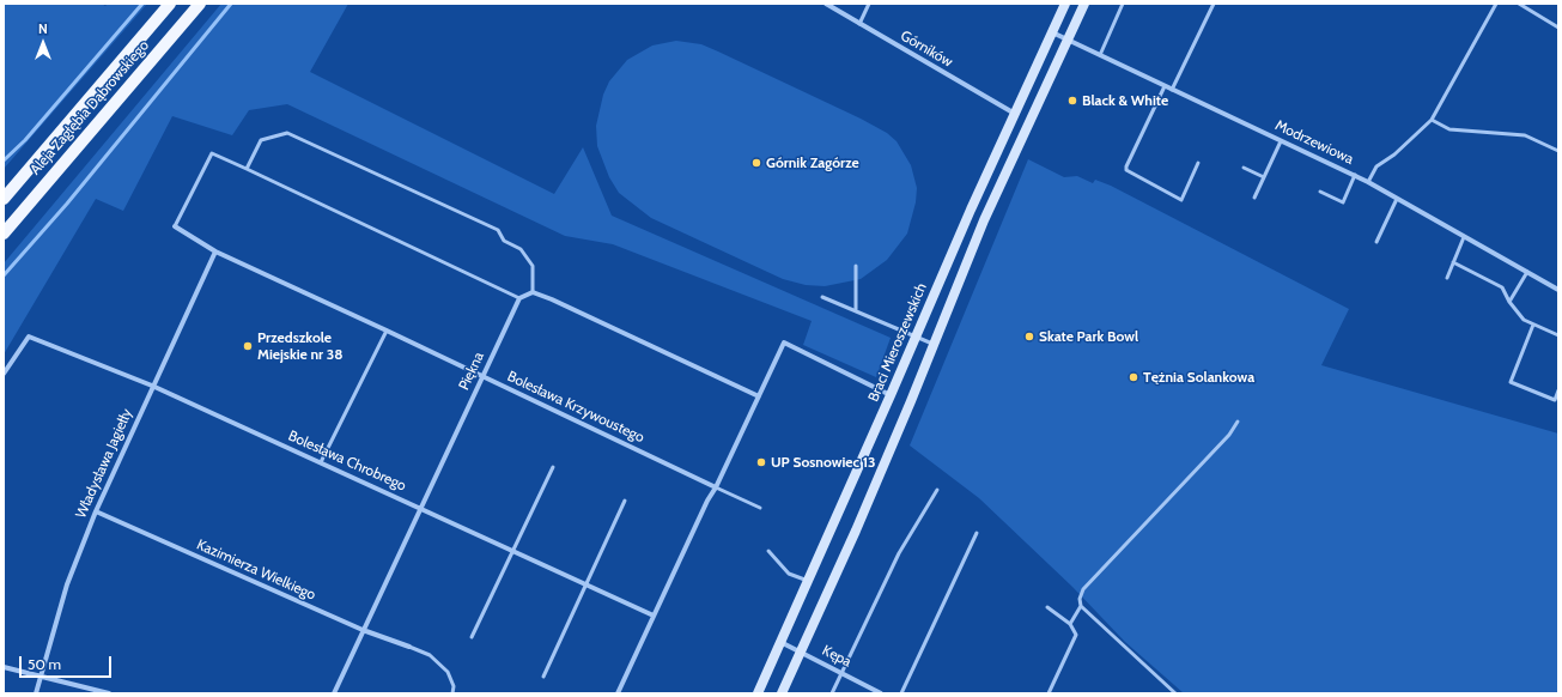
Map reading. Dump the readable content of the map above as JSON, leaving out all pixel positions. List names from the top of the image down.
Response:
{
  "streets": {
    "main road": ["Aleja Zagłębia Dąbrowskiego", "Braci Mieroszewskich"],
    "street": [
      "Górników",
      "Modrzewiowa",
      "Piękna",
      "Bolesława Krzywoustego",
      "Bolesława Chrobrego",
      "Władysława Jagiełły",
      "Kazimierza Wielkiego",
      "Kępa"
    ]
  },
  "crossings": [
    ["Górników", "Braci Mieroszewskich"],
    ["Modrzewiowa", "Braci Mieroszewskich"],
    ["Braci Mieroszewskich", "Kępa"],
    ["Piękna", "Bolesława Krzywoustego"],
    ["Piękna", "Bolesława Chrobrego"],
    ["Piękna", "Kazimierza Wielkiego"],
    ["Bolesława Krzywoustego", "Władysława Jagiełły"],
    ["Bolesława Chrobrego", "Władysława Jagiełły"],
    ["Władysława Jagiełły", "Kazimierza Wielkiego"]
  ],
  "places": [
    "Black & White",
    "Górnik Zagórze",
    "Skate Park Bowl",
    "Przedszkole Miejskie nr 38",
    "Tężnia Solankowa",
    "UP Sosnowiec 13"
  ],
  "scale_bar": "50 m",
  "north": "top"
}
